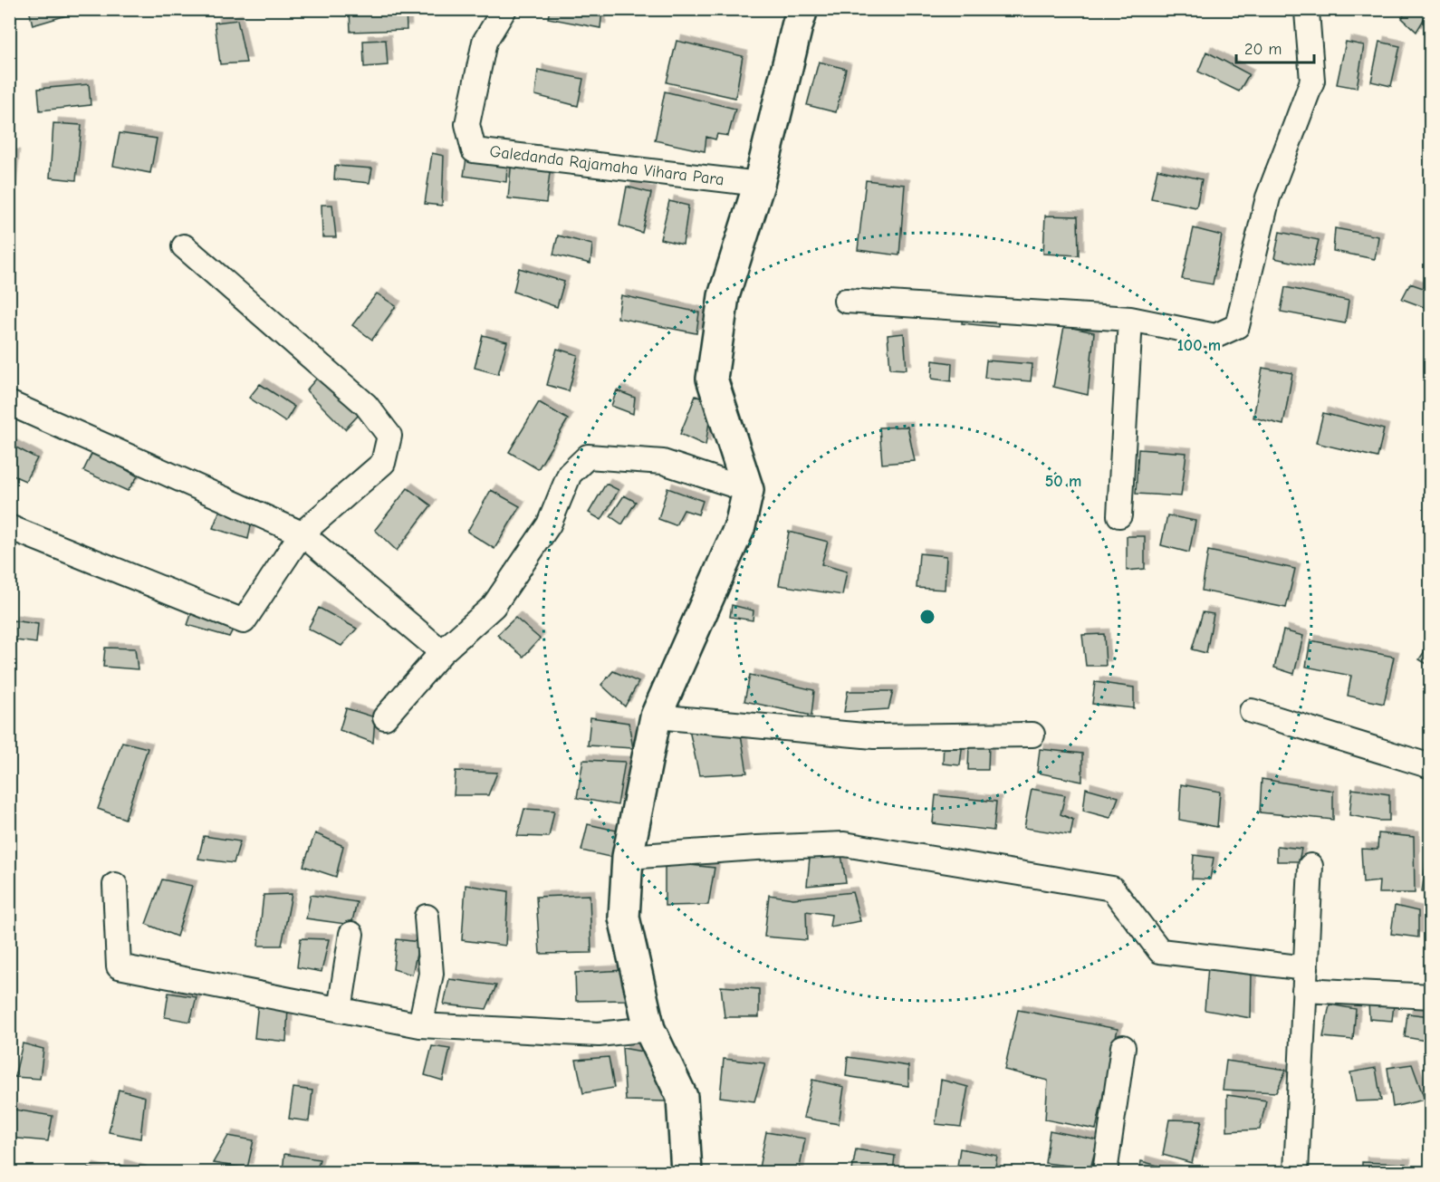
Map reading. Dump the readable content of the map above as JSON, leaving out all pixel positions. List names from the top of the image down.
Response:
{
  "streets": {
    "street": ["Galedanda Rajamaha Vihara Para"]
  },
  "scale_bar": "20 m",
  "rings": ["100 m", "50 m"]
}
